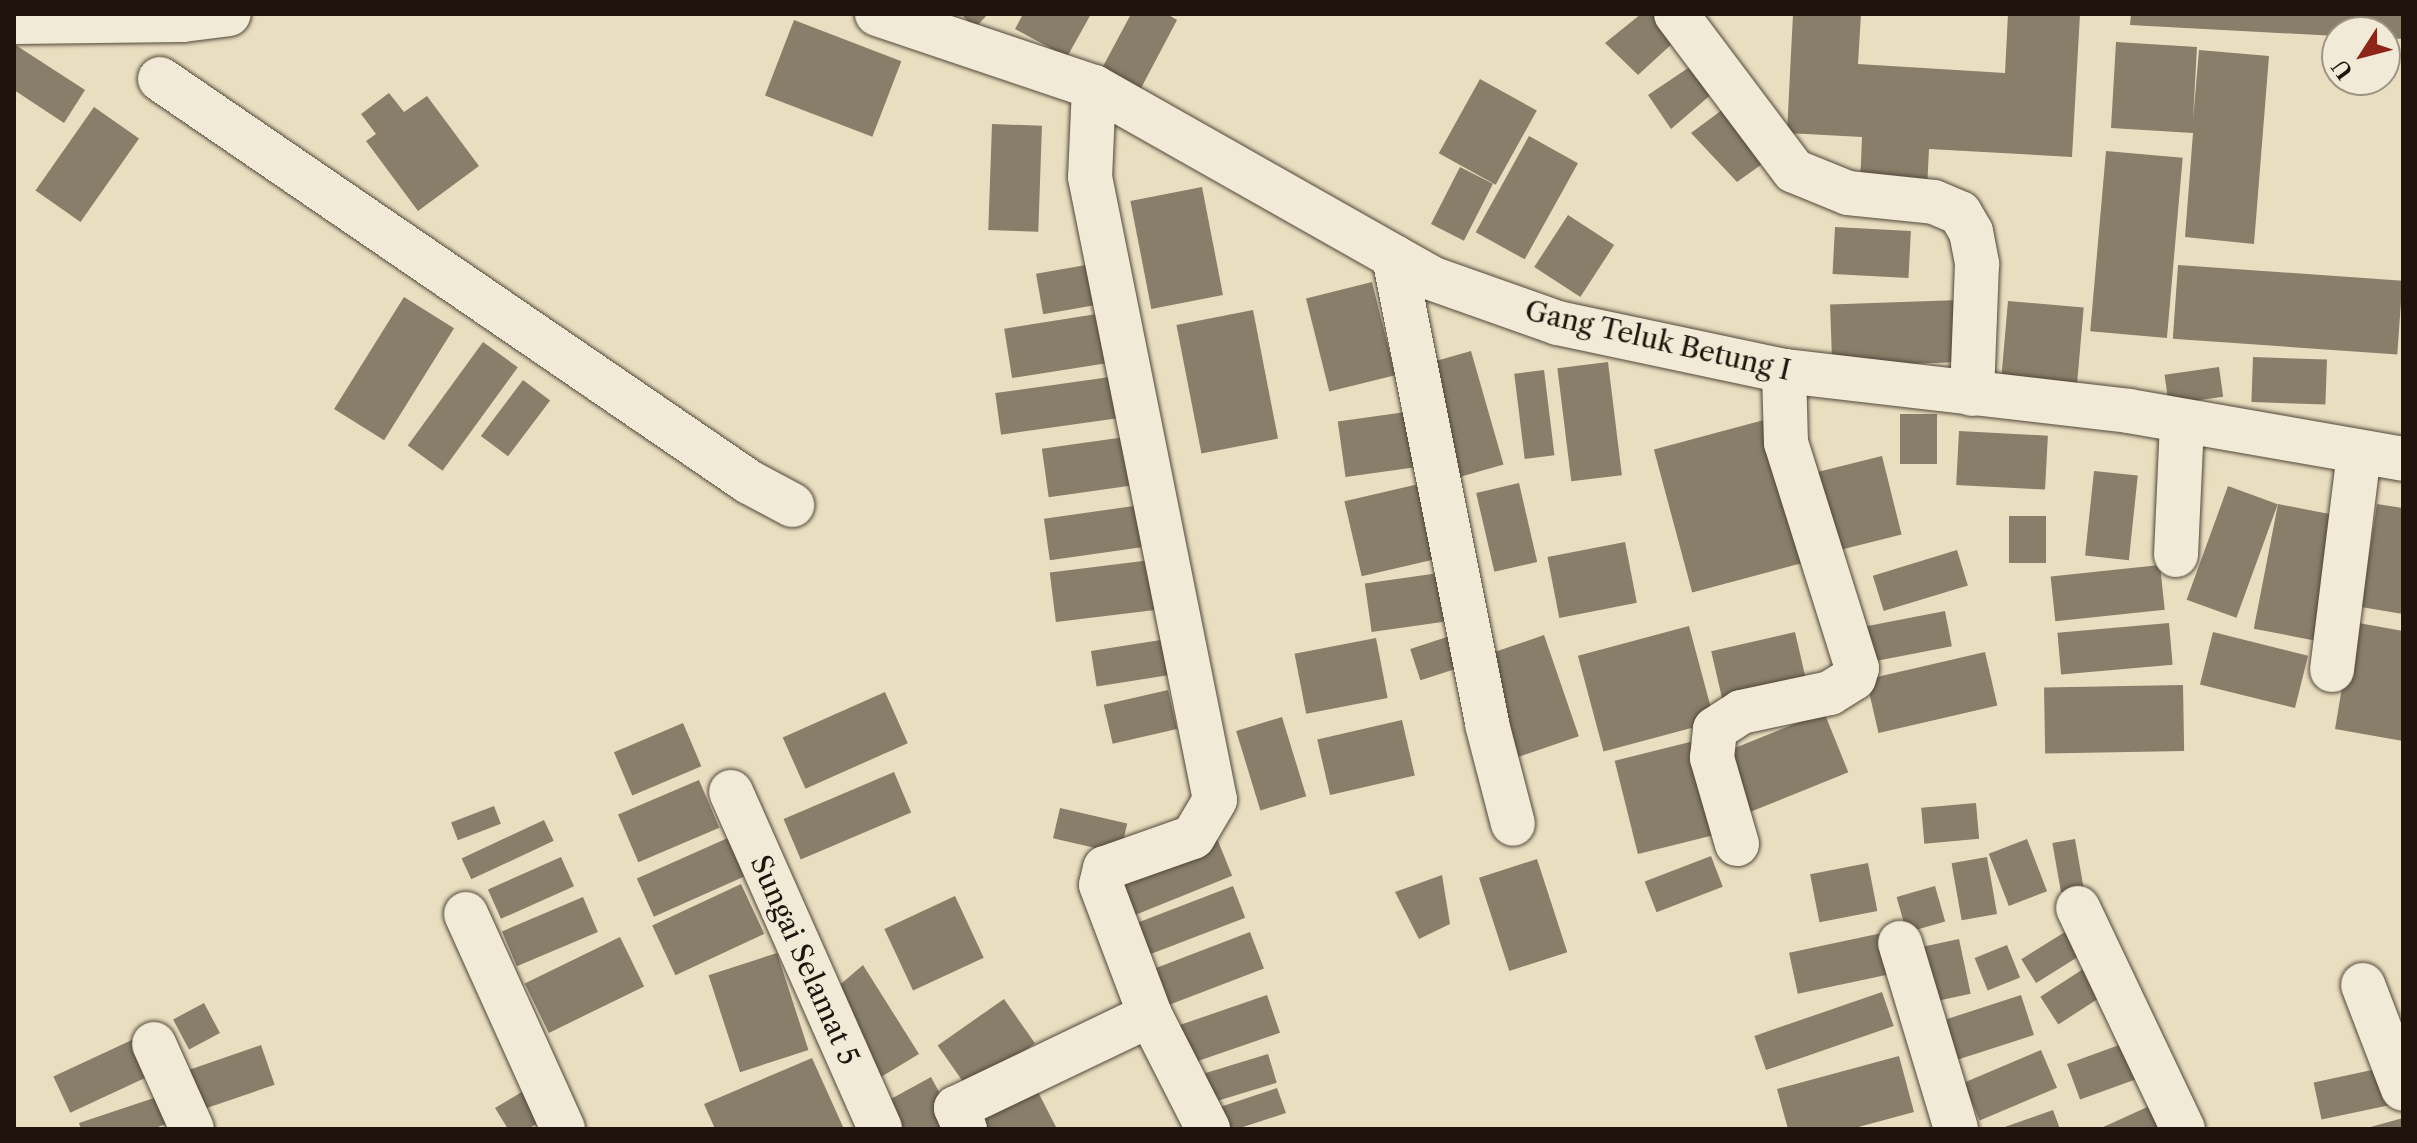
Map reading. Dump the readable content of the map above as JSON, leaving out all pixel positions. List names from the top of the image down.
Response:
{
  "streets": {
    "street": ["Gang Teluk Betung I", "Sungai Selamat 5"]
  },
  "north": "bottom left"
}
